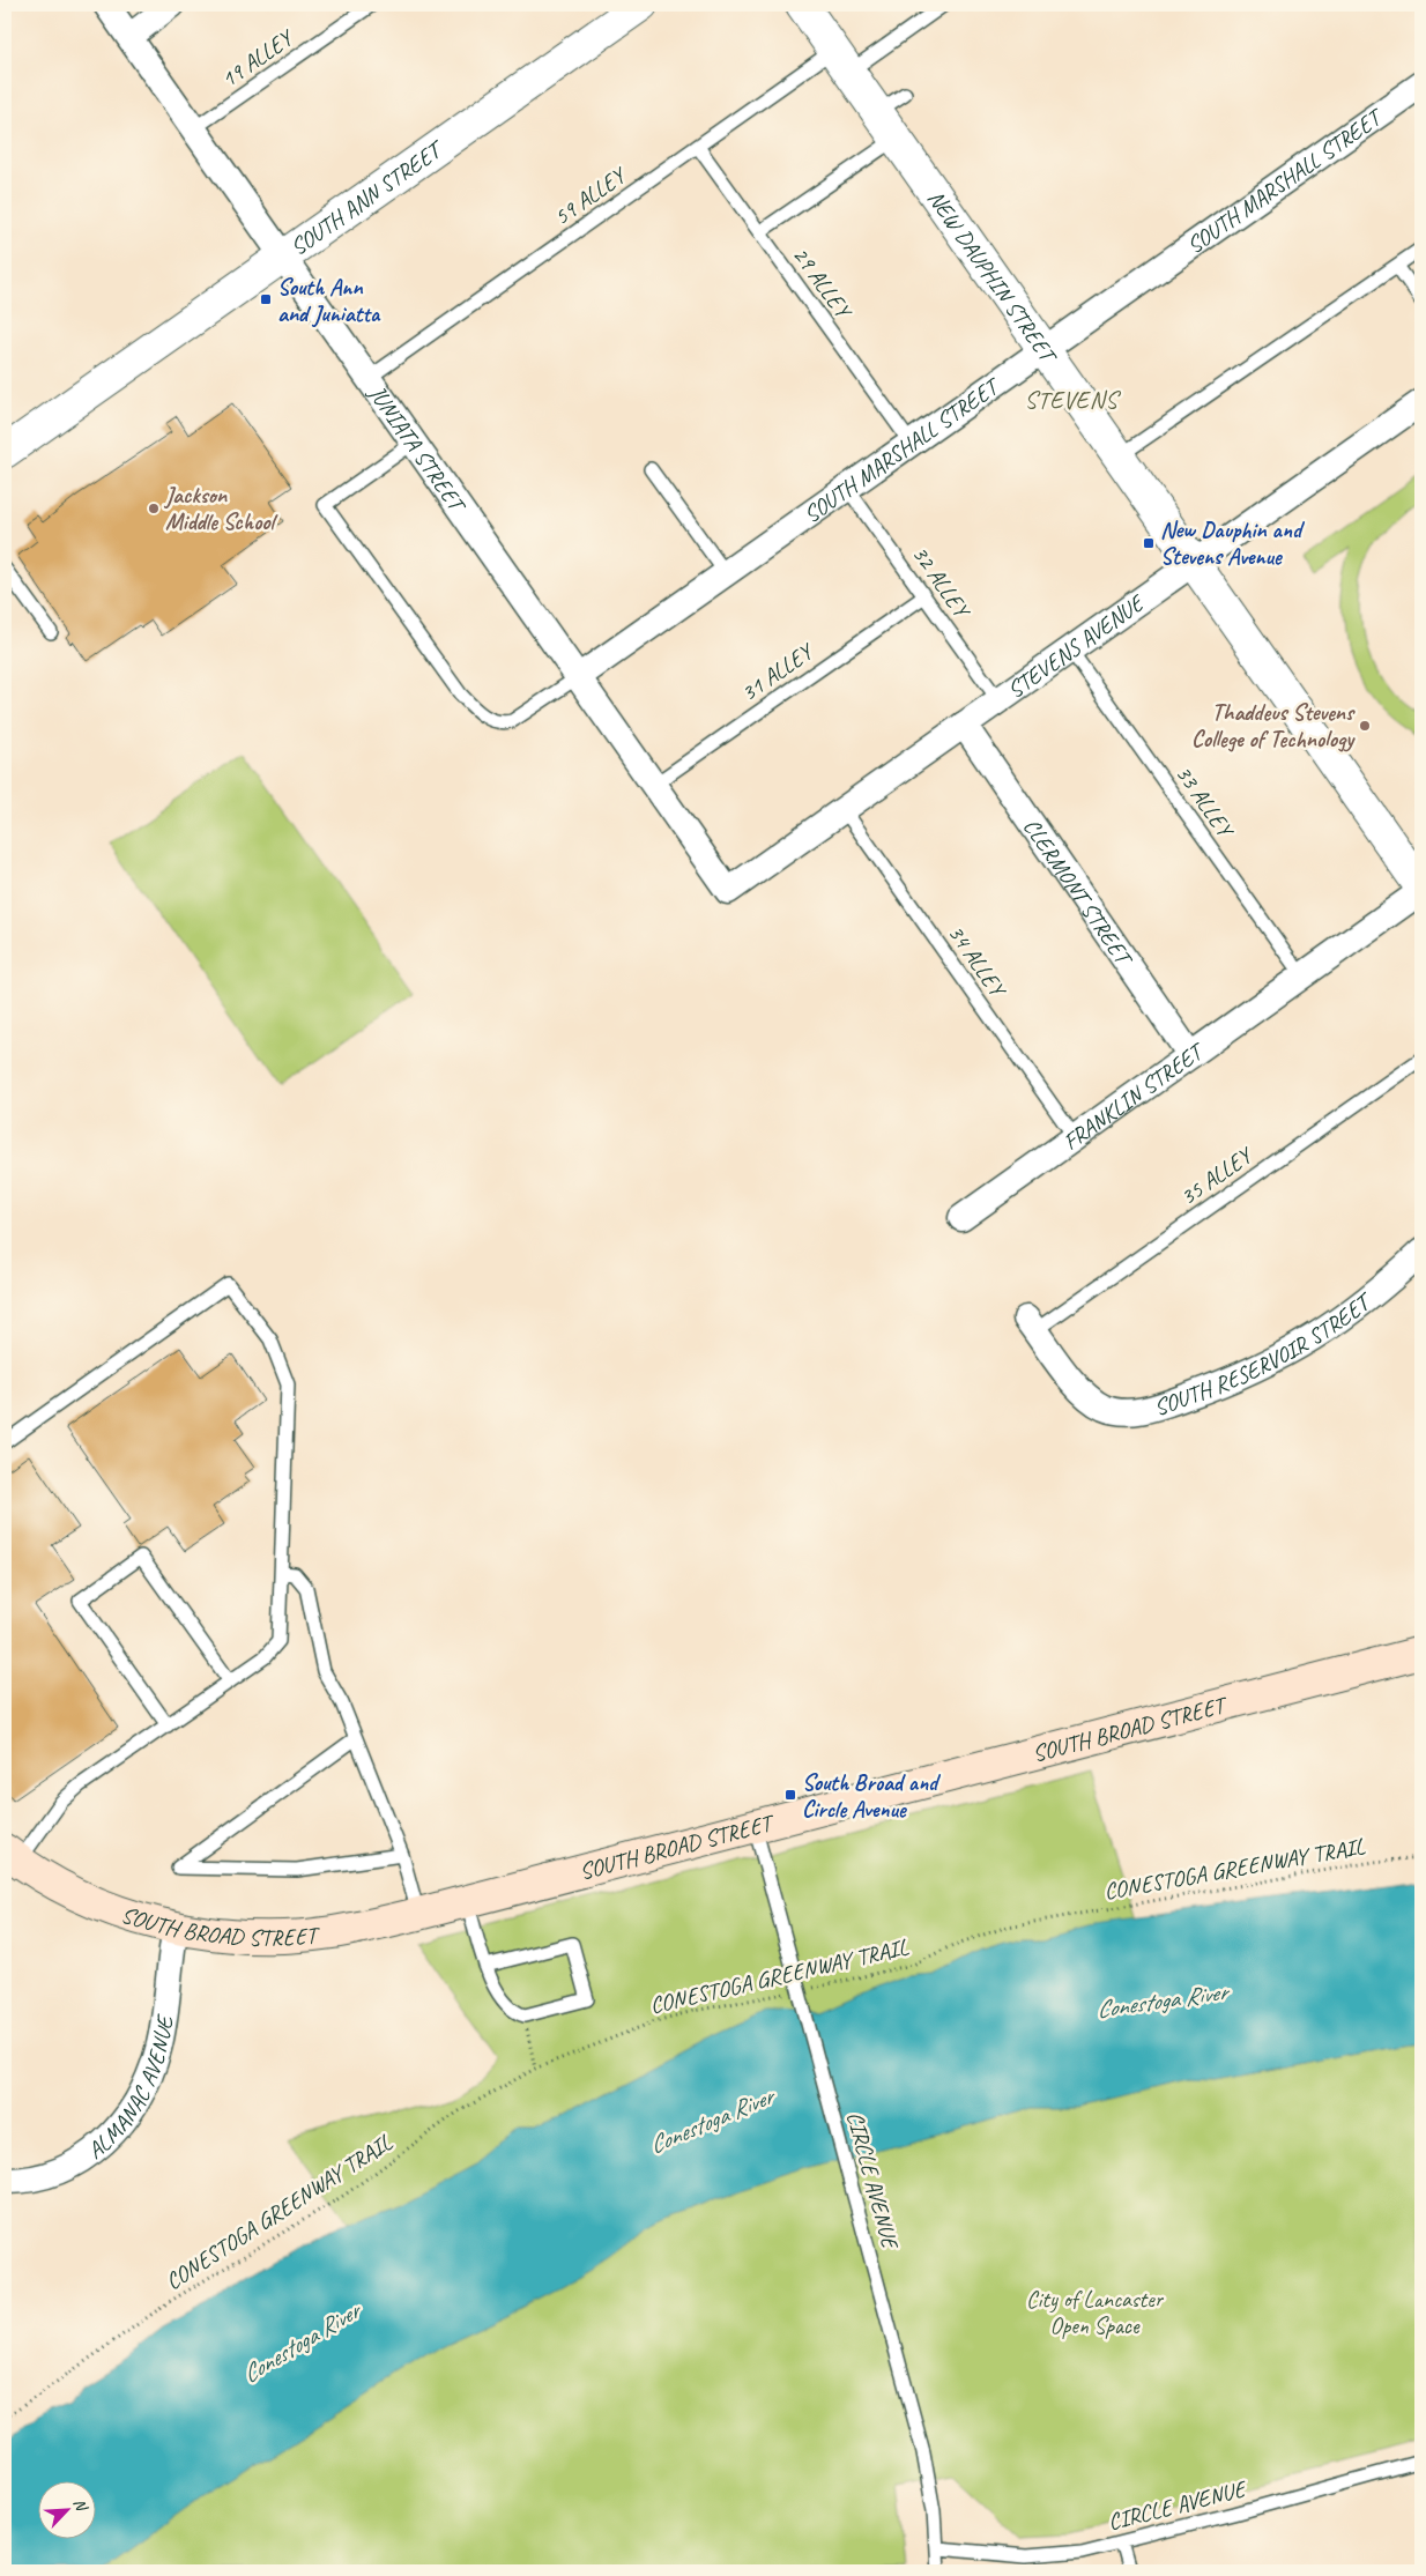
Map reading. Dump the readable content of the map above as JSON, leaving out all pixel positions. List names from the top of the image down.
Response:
{
  "streets": {
    "main road": ["SOUTH BROAD STREET"],
    "street": [
      "SOUTH MARSHALL STREET",
      "SOUTH ANN STREET",
      "NEW DAUPHIN STREET",
      "JUNIATA STREET",
      "STEVENS AVENUE",
      "CLERMONT STREET",
      "FRANKLIN STREET",
      "SOUTH RESERVOIR STREET",
      "ALMANAC AVENUE"
    ],
    "lane": [
      "19 ALLEY",
      "59 ALLEY",
      "29 ALLEY",
      "32 ALLEY",
      "31 ALLEY",
      "33 ALLEY",
      "34 ALLEY",
      "35 ALLEY",
      "CIRCLE AVENUE"
    ],
    "path": ["CONESTOGA GREENWAY TRAIL"]
  },
  "crossings": [
    ["19 ALLEY", "JUNIATA STREET"],
    ["SOUTH MARSHALL STREET", "NEW DAUPHIN STREET"],
    ["SOUTH MARSHALL STREET", "29 ALLEY"],
    ["SOUTH MARSHALL STREET", "JUNIATA STREET"],
    ["SOUTH MARSHALL STREET", "32 ALLEY"],
    ["59 ALLEY", "NEW DAUPHIN STREET"],
    ["59 ALLEY", "29 ALLEY"],
    ["59 ALLEY", "JUNIATA STREET"],
    ["SOUTH ANN STREET", "JUNIATA STREET"],
    ["NEW DAUPHIN STREET", "STEVENS AVENUE"],
    ["NEW DAUPHIN STREET", "FRANKLIN STREET"],
    ["JUNIATA STREET", "STEVENS AVENUE"],
    ["JUNIATA STREET", "31 ALLEY"],
    ["32 ALLEY", "STEVENS AVENUE"],
    ["32 ALLEY", "31 ALLEY"],
    ["STEVENS AVENUE", "33 ALLEY"],
    ["STEVENS AVENUE", "CLERMONT STREET"],
    ["STEVENS AVENUE", "34 ALLEY"],
    ["33 ALLEY", "FRANKLIN STREET"],
    ["CLERMONT STREET", "FRANKLIN STREET"],
    ["34 ALLEY", "FRANKLIN STREET"],
    ["35 ALLEY", "SOUTH RESERVOIR STREET"],
    ["SOUTH BROAD STREET", "ALMANAC AVENUE"],
    ["SOUTH BROAD STREET", "CIRCLE AVENUE"]
  ],
  "districts": ["STEVENS"],
  "water": ["Conestoga River"],
  "parks": ["City of Lancaster Open Space"],
  "places": {
    "transit": ["South Ann and Juniatta", "New Dauphin and Stevens Avenue", "South Broad and Circle Avenue"],
    "other": ["Jackson Middle School", "Thaddeus Stevens College of Technology"]
  },
  "north": "top right"
}
